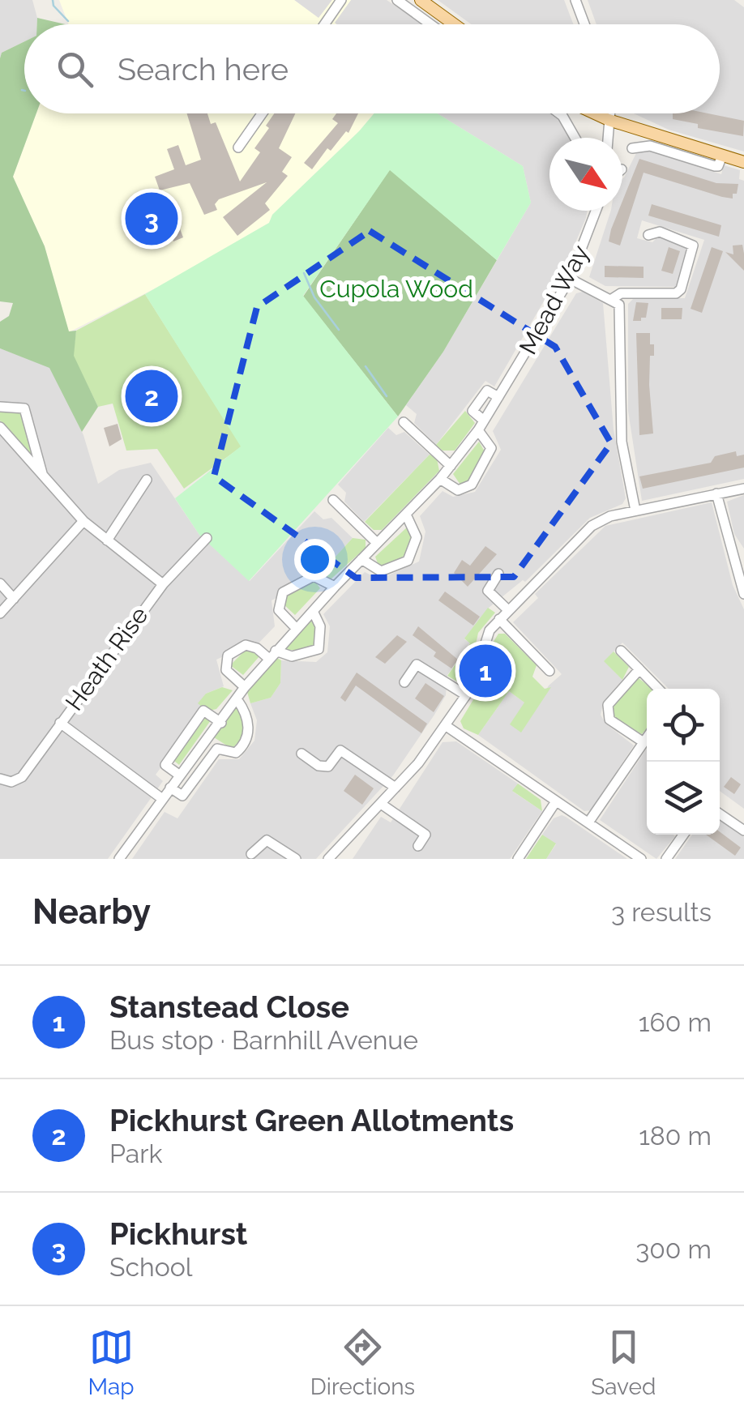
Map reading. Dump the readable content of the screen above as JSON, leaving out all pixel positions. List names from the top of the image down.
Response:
{
  "streets": {
    "street": ["Mead Way", "Heath Rise"]
  },
  "parks": ["Cupola Wood"],
  "north": "bottom right",
  "page": {
    "search": "Search here",
    "pins": ["3", "2", "1"],
    "heading": ["Nearby", "3 results"],
    "list": [
      {
        "mark": "1",
        "name": "Stanstead Close",
        "note": "Bus stop · Barnhill Avenue",
        "value": "160 m"
      },
      {
        "mark": "2",
        "name": "Pickhurst Green Allotments",
        "note": "Park",
        "value": "180 m"
      },
      {
        "mark": "3",
        "name": "Pickhurst",
        "note": "School",
        "value": "300 m"
      }
    ],
    "nav": ["Map", "Directions", "Saved"]
  }
}
